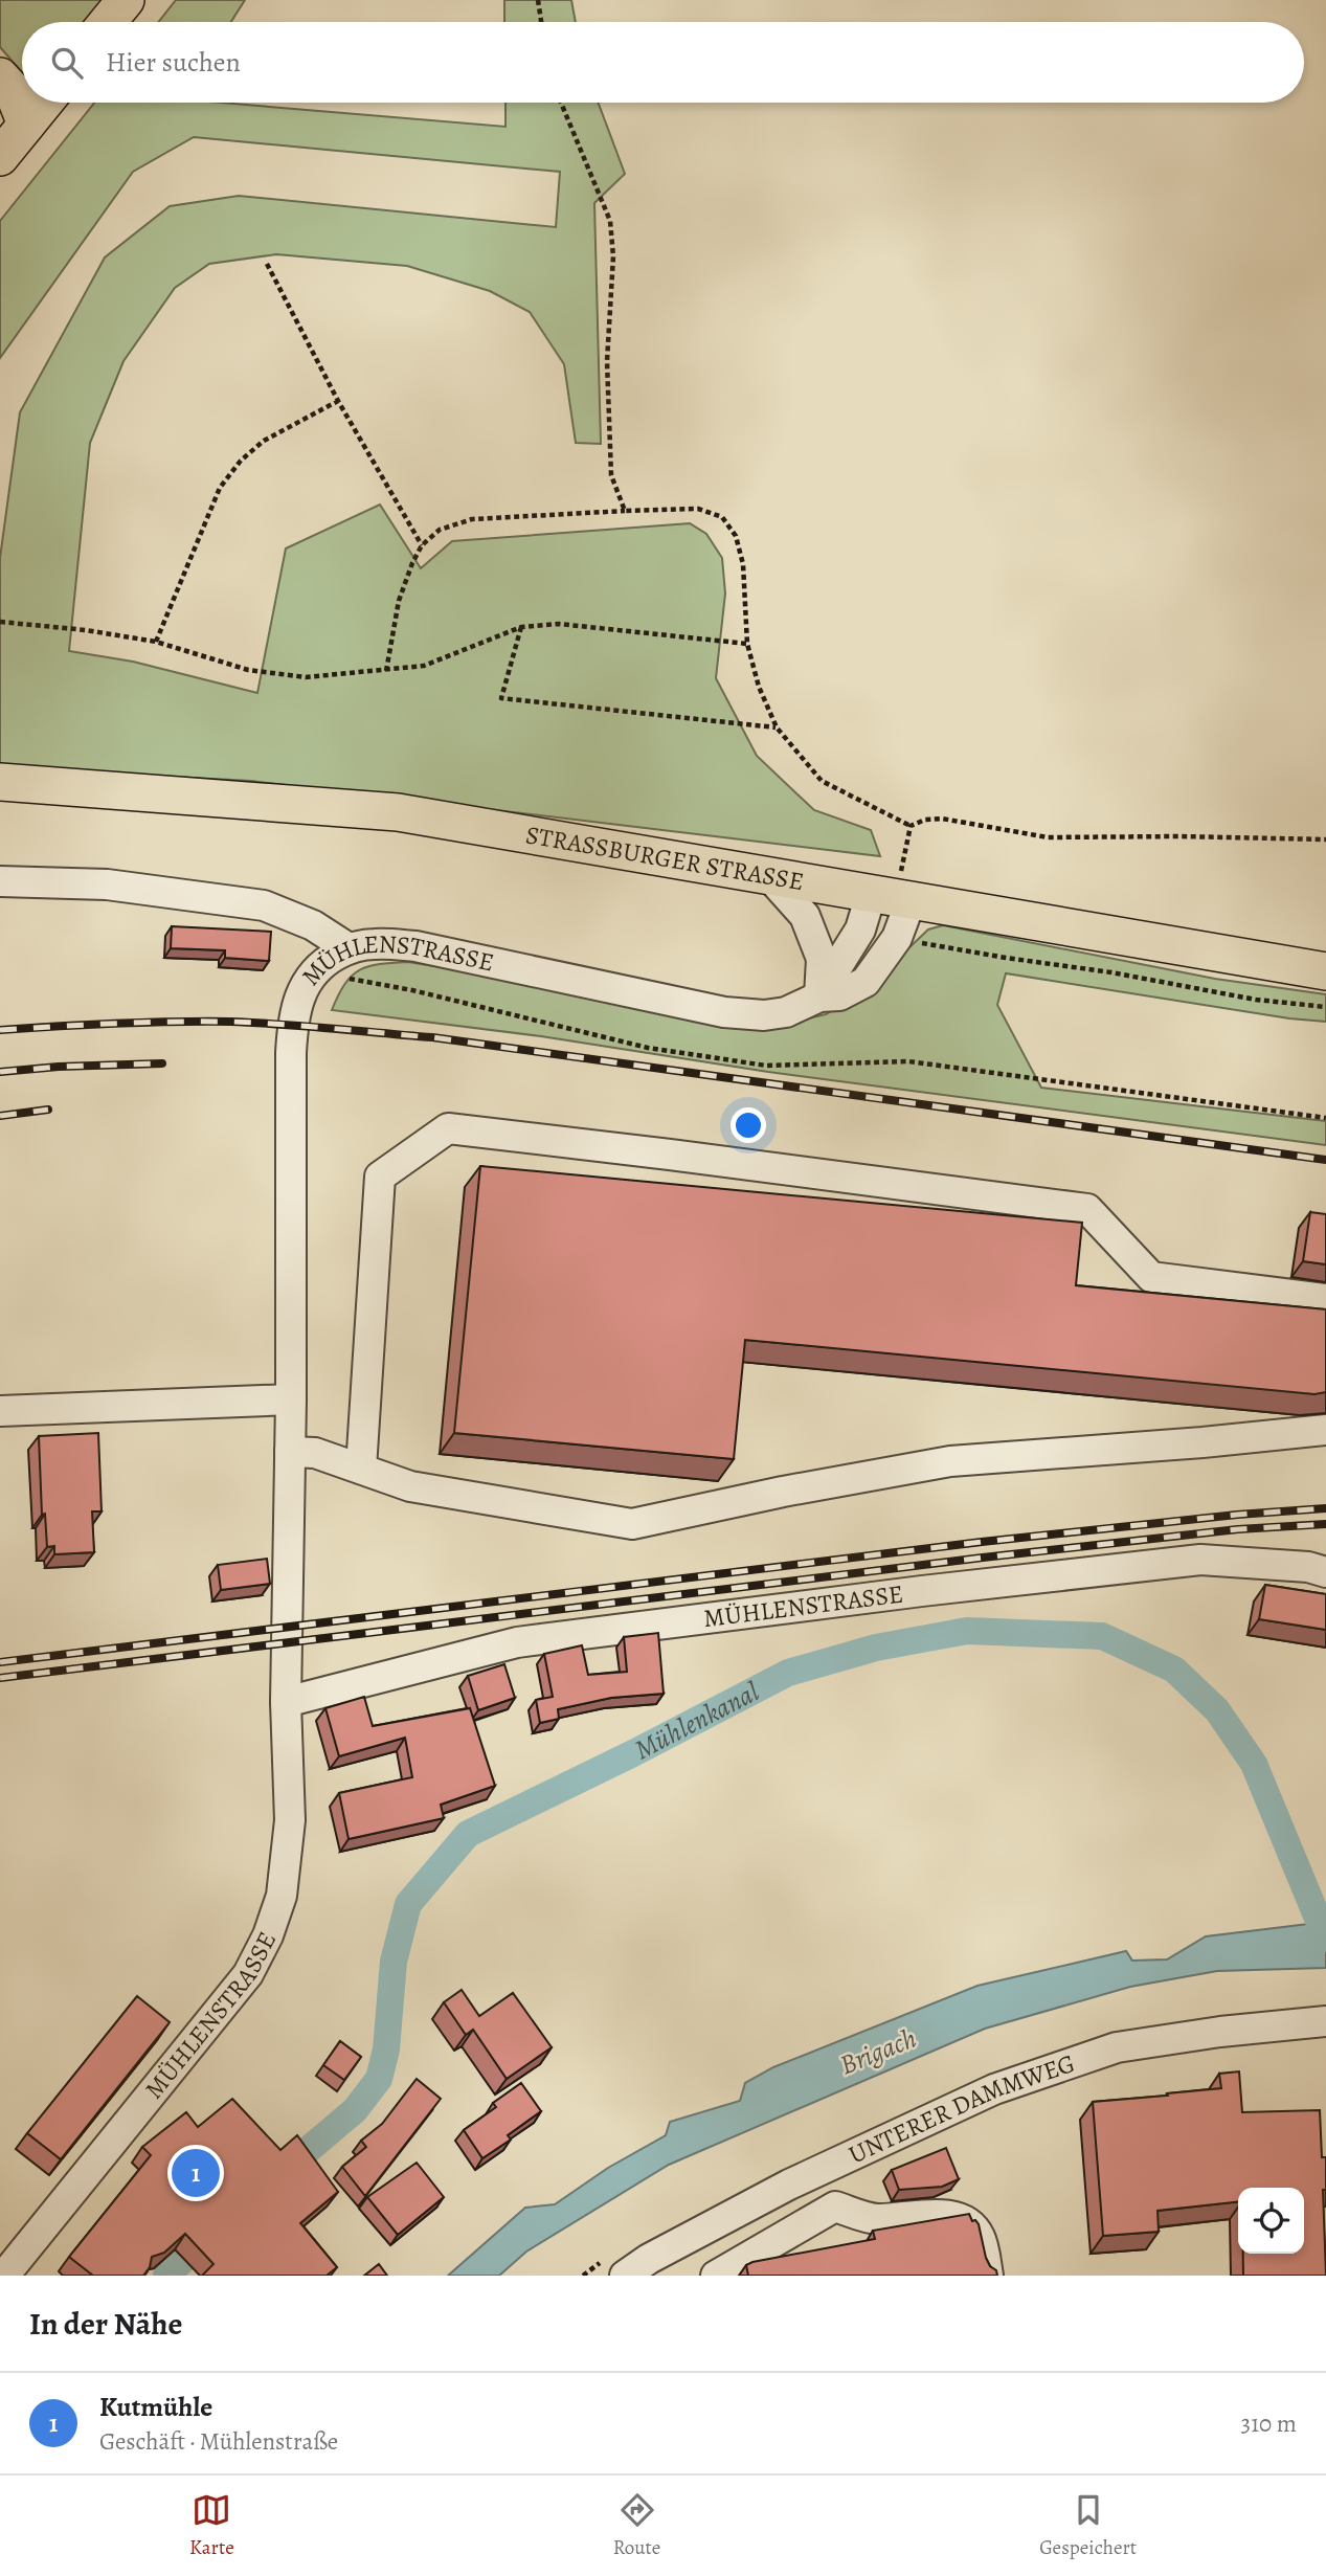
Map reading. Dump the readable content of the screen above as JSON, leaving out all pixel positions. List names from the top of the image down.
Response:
{
  "streets": {
    "main road": ["STRASSBURGER STRASSE"],
    "street": ["MÜHLENSTRASSE", "UNTERER DAMMWEG"]
  },
  "crossings": [
    ["STRASSBURGER STRASSE", "MÜHLENSTRASSE"]
  ],
  "water": ["Mühlenkanal", "Brigach"],
  "page": {
    "search": "Hier suchen",
    "pins": "1",
    "heading": "In der Nähe",
    "list": [
      {
        "mark": "1",
        "name": "Kutmühle",
        "note": "Geschäft · Mühlenstraße",
        "value": "310 m"
      }
    ],
    "nav": ["Karte", "Route", "Gespeichert"]
  }
}
